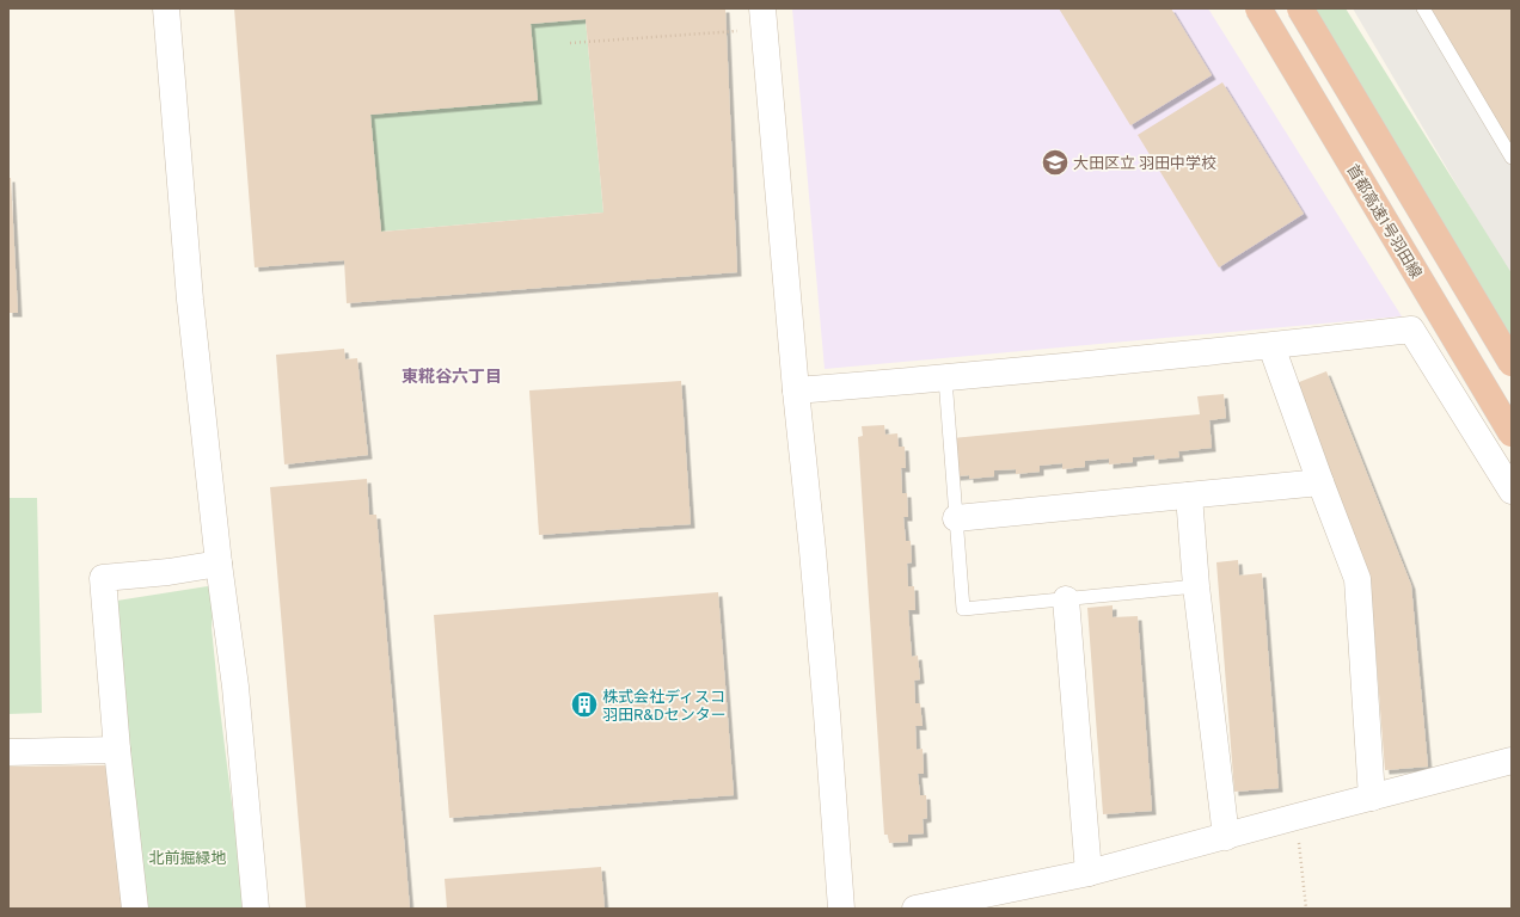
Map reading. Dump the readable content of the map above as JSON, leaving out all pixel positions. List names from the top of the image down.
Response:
{
  "streets": {
    "highway": ["首都高速1号羽田線"]
  },
  "districts": ["東糀谷六丁目"],
  "parks": ["北前掘緑地"],
  "places": {
    "school or university": ["大田区立 羽田中学校"],
    "building": ["株式会社ディスコ 羽田R&Dセンター"]
  }
}
